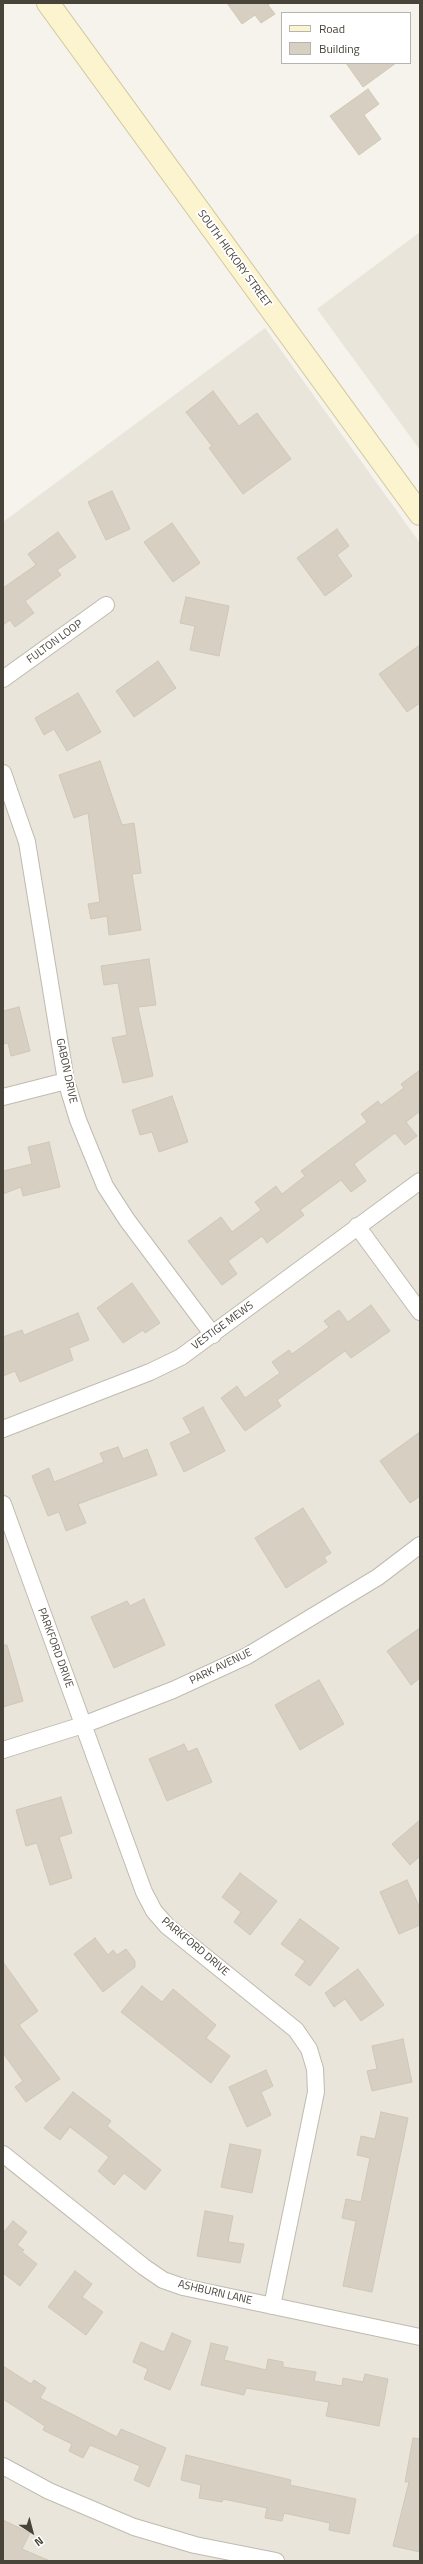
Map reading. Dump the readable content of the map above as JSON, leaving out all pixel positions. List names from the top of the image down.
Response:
{
  "streets": {
    "street": [
      "SOUTH HICKORY STREET",
      "FULTON LOOP",
      "GABON DRIVE",
      "VESTIGE MEWS",
      "PARKFORD DRIVE",
      "PARK AVENUE",
      "ASHBURN LANE"
    ]
  },
  "crossings": [
    ["GABON DRIVE", "VESTIGE MEWS"],
    ["PARKFORD DRIVE", "PARK AVENUE"],
    ["PARKFORD DRIVE", "ASHBURN LANE"]
  ],
  "legend": ["Road", "Building"],
  "north": "bottom right"
}
